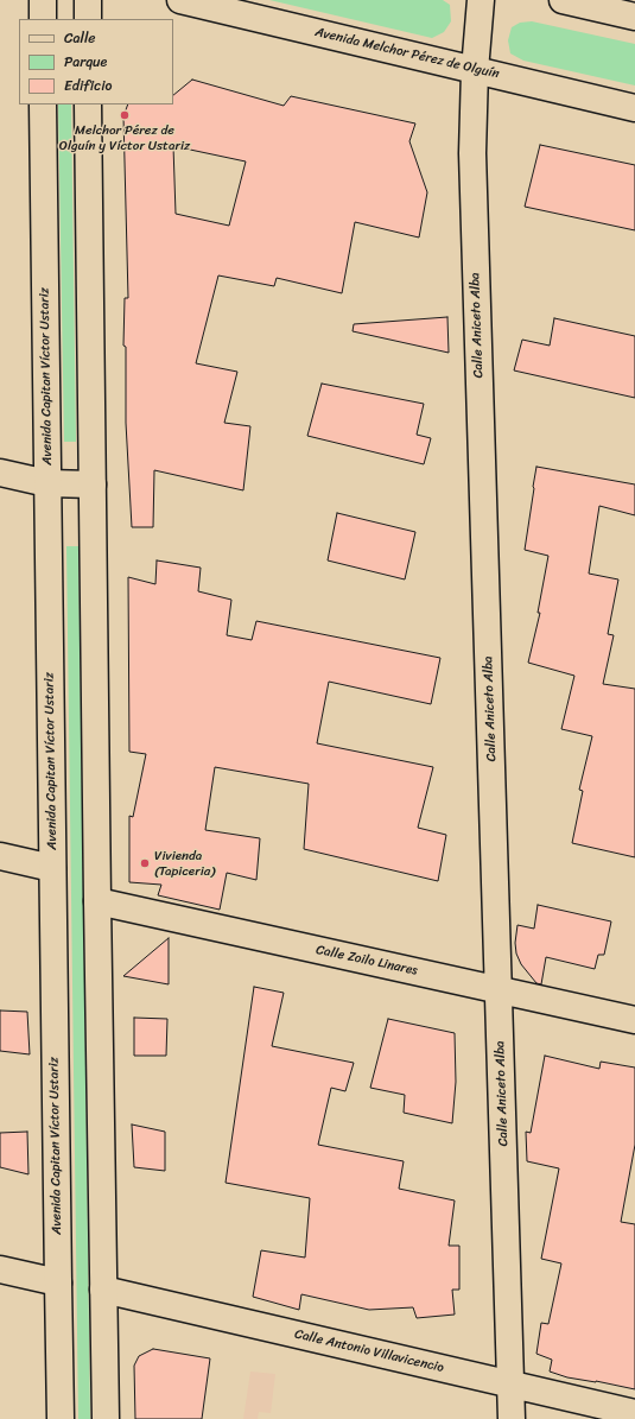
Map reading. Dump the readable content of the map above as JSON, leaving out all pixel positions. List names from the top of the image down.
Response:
{
  "streets": {
    "main road": [
      "Avenida Melchor Pérez de Olguín",
      "Calle Aniceto Alba",
      "Avenida Capitan Víctor Ustariz",
      "Calle Zoilo Linares",
      "Calle Antonio Villavicencio"
    ]
  },
  "crossings": [
    ["Avenida Melchor Pérez de Olguín", "Calle Aniceto Alba"],
    ["Calle Aniceto Alba", "Calle Zoilo Linares"],
    ["Calle Aniceto Alba", "Calle Antonio Villavicencio"]
  ],
  "places": ["Melchor Pérez de Olguín y Víctor Ustariz", "Vivienda (Tapiceria)"],
  "legend": ["Calle", "Parque", "Edificio"]
}
